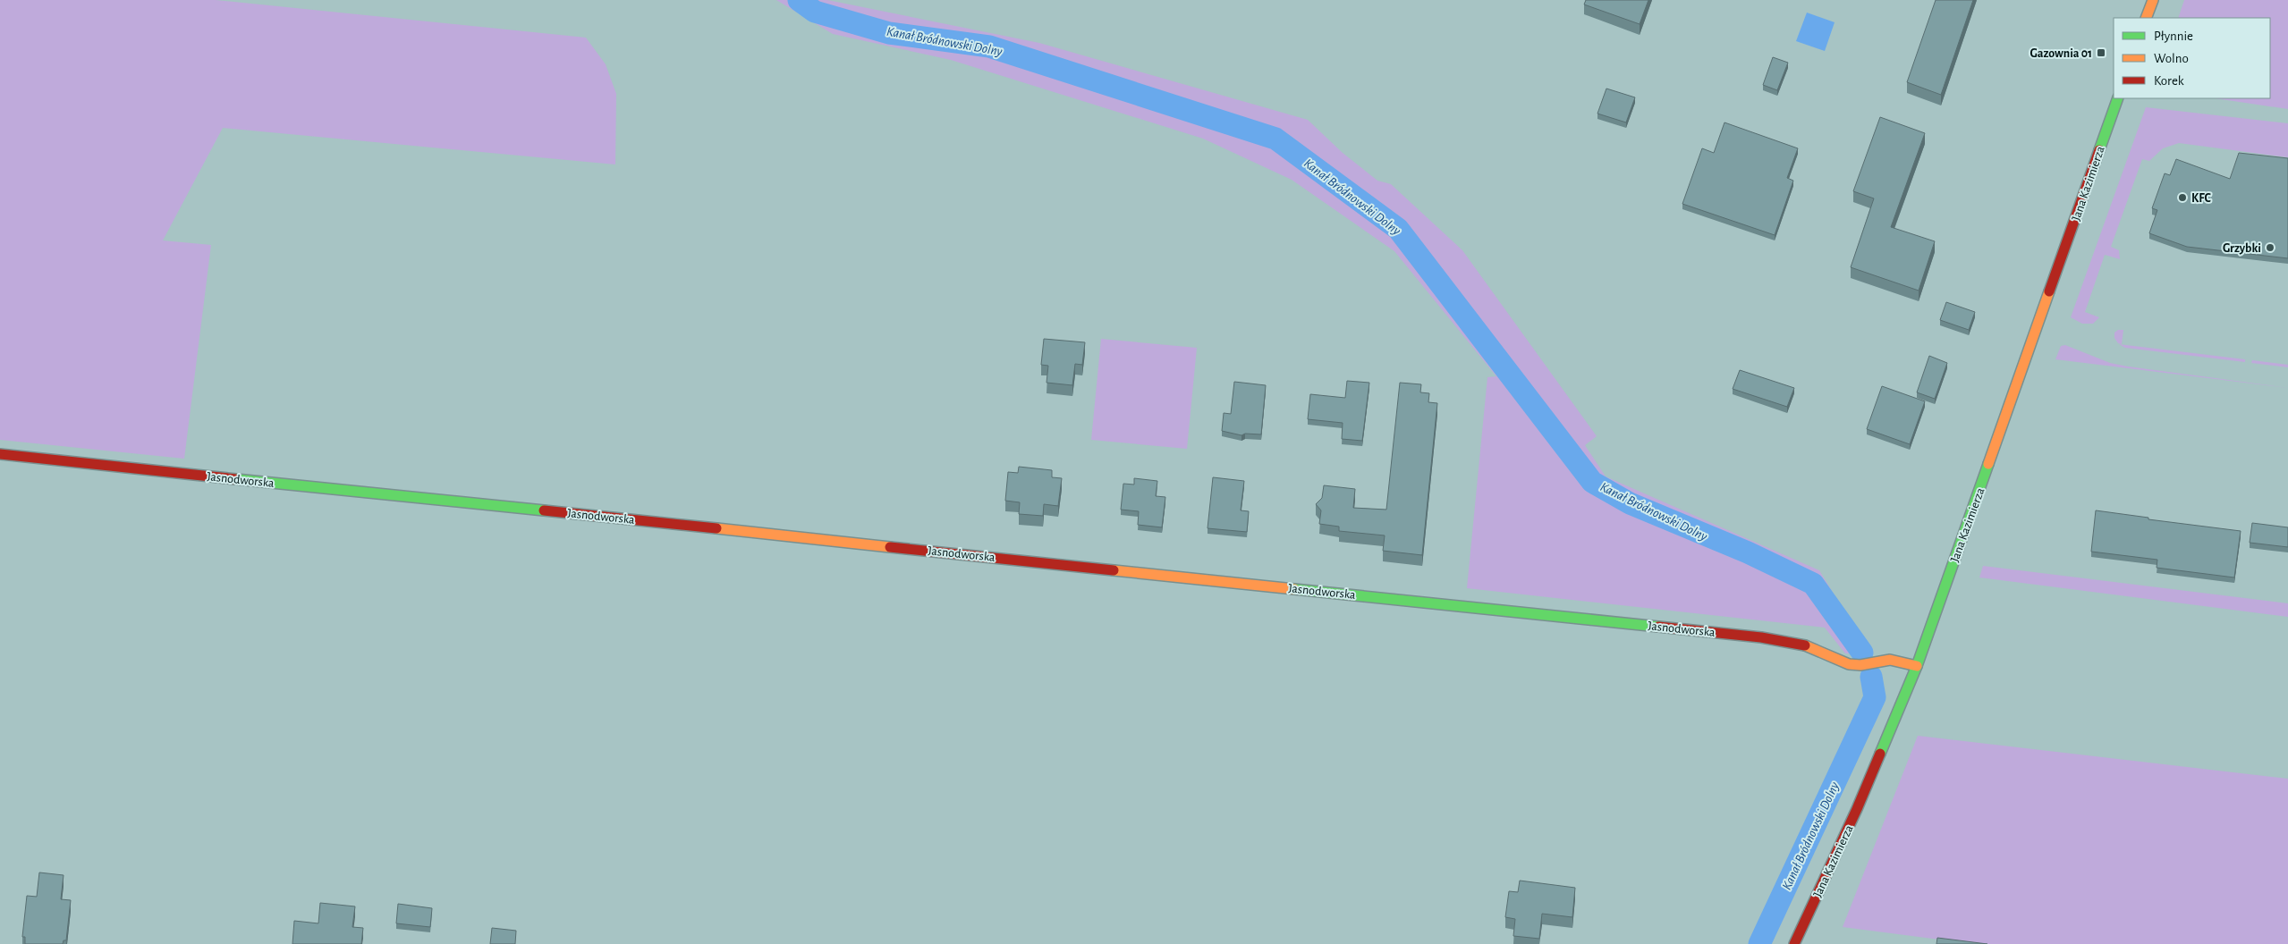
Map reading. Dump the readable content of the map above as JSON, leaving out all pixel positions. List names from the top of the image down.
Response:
{
  "streets": {
    "street": ["Jana Kazimierza", "Jasnodworska"]
  },
  "crossings": [
    ["Jana Kazimierza", "Jasnodworska"]
  ],
  "water": ["Kanał Bródnowski Dolny"],
  "places": {
    "transit": ["Gazownia 01"],
    "other": ["KFC", "Grzybki"]
  },
  "legend": ["Płynnie", "Wolno", "Korek"]
}
